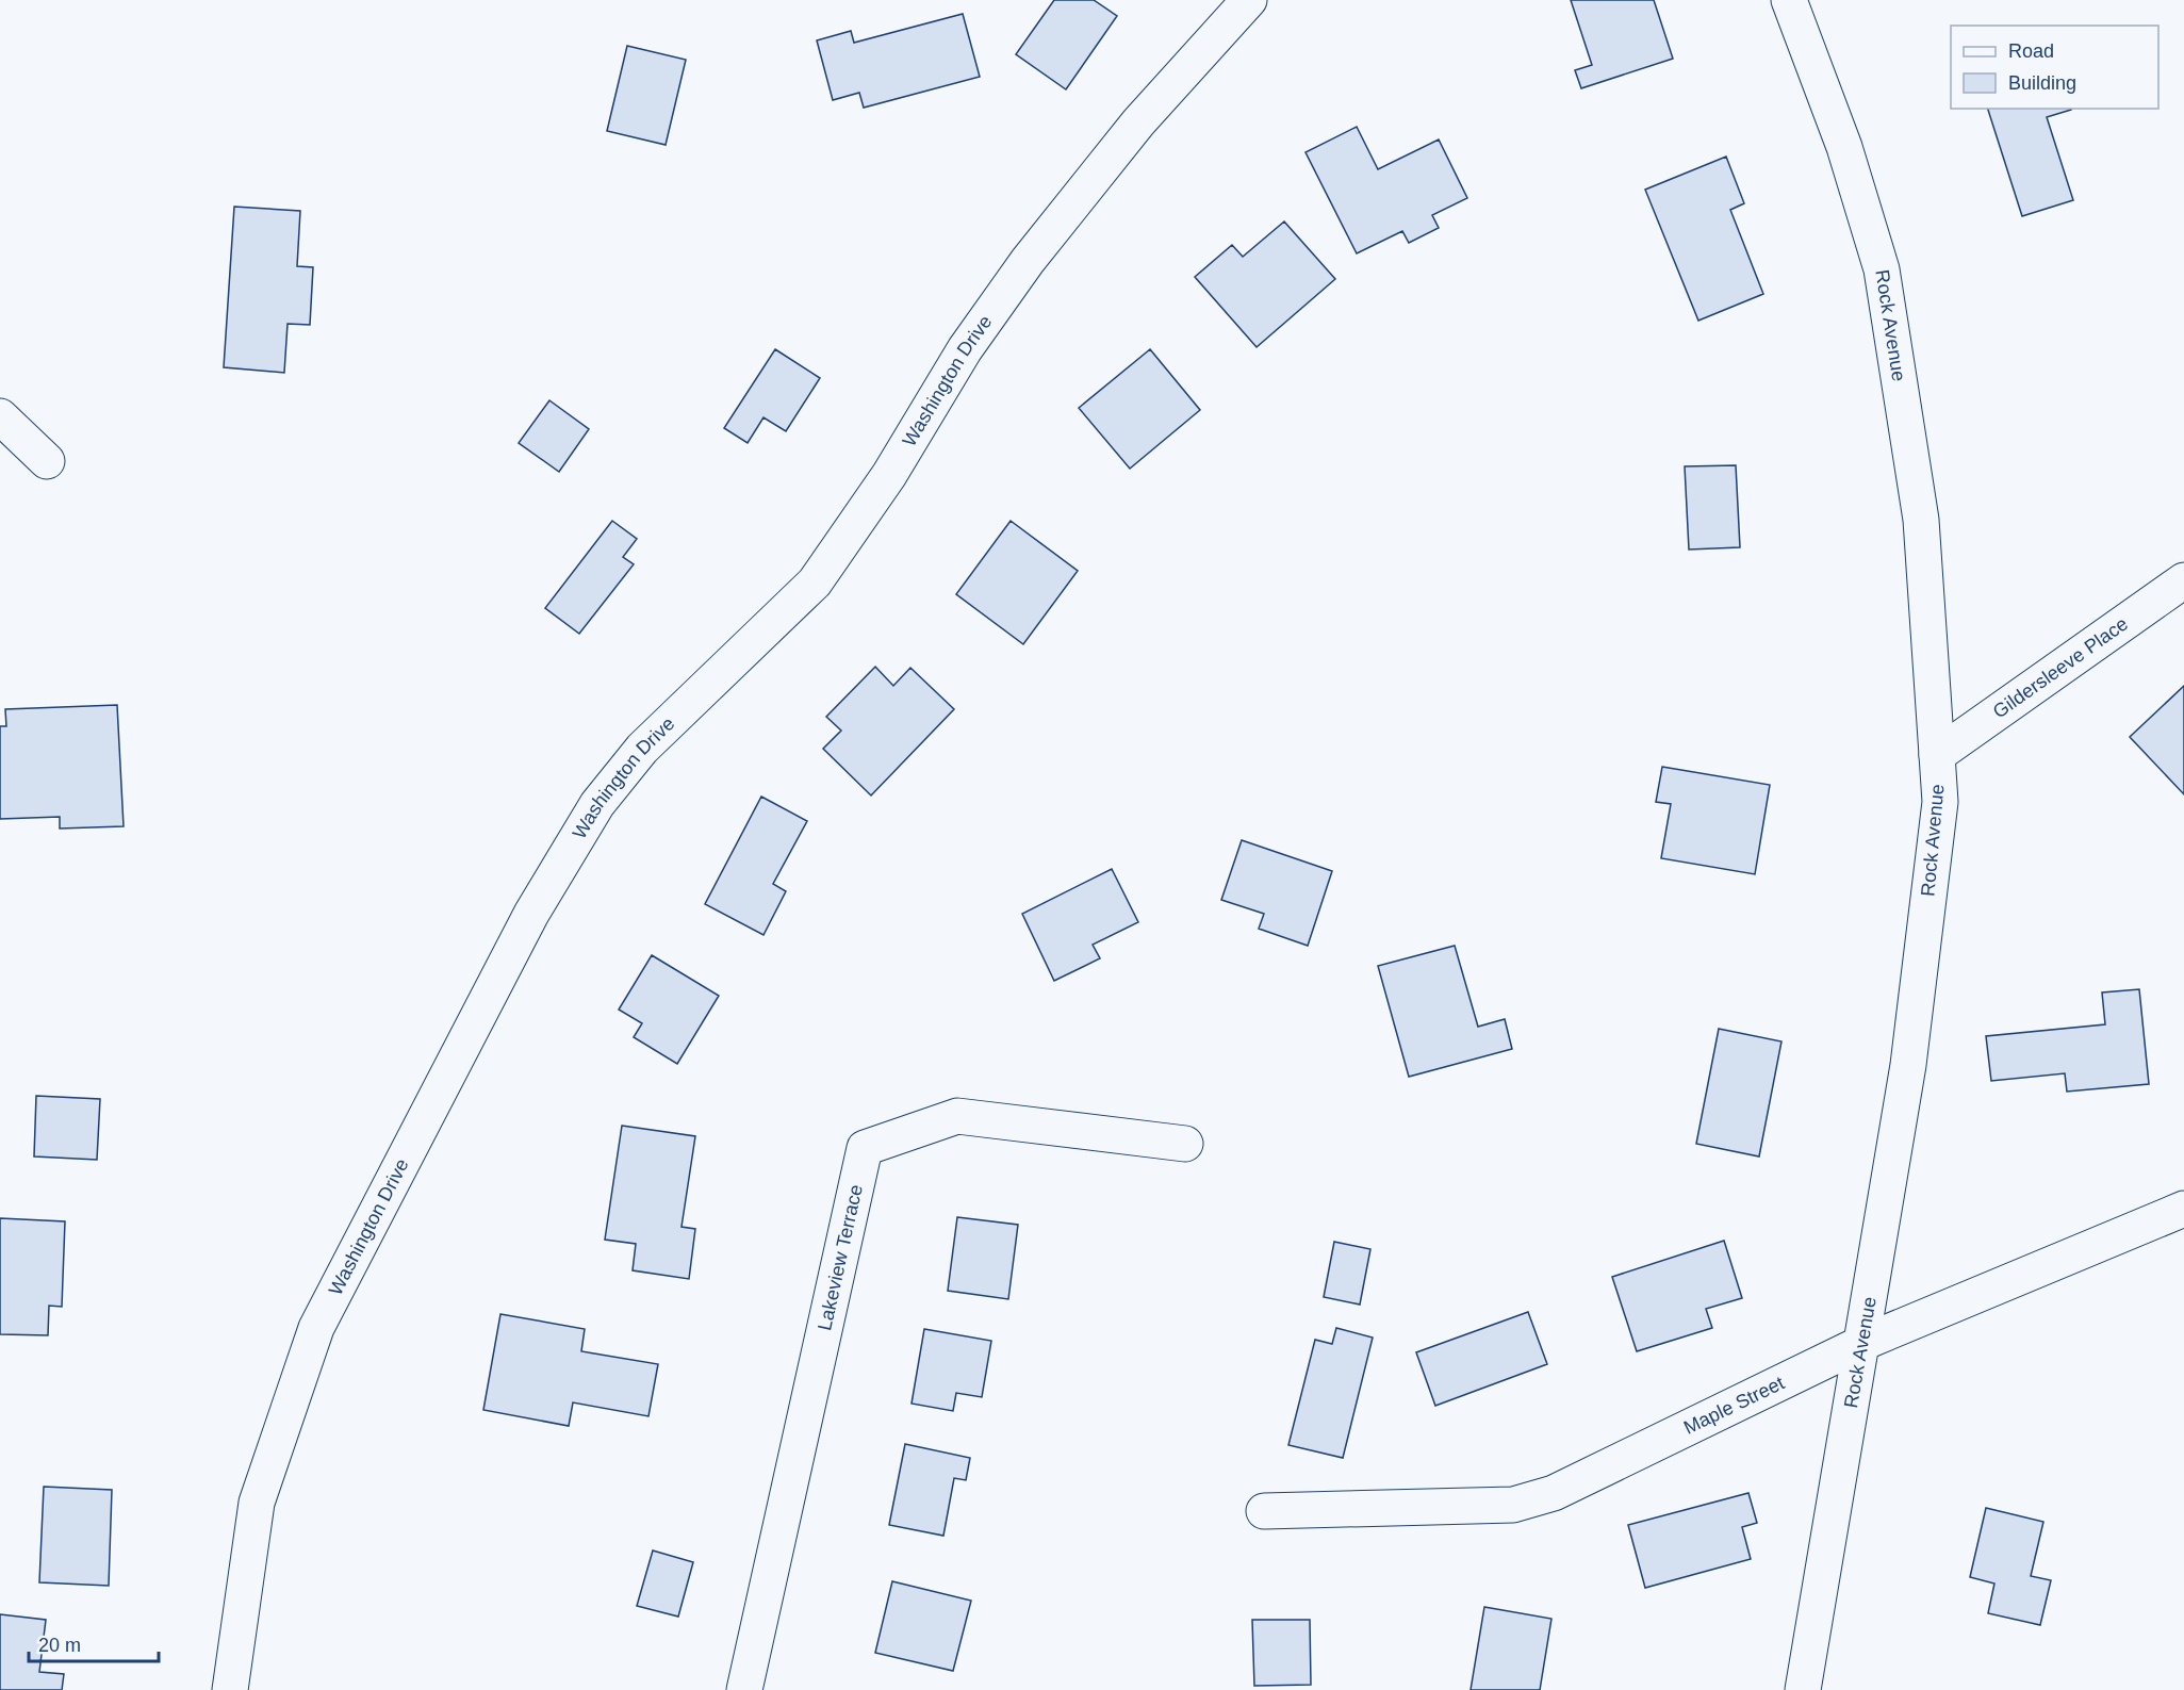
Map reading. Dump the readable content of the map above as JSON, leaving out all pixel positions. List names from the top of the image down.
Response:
{
  "streets": {
    "street": [
      "Rock Avenue",
      "Washington Drive",
      "Gildersleeve Place",
      "Lakeview Terrace",
      "Maple Street"
    ]
  },
  "crossings": [
    ["Rock Avenue", "Gildersleeve Place"],
    ["Rock Avenue", "Maple Street"]
  ],
  "legend": ["Road", "Building"],
  "scale_bar": "20 m"
}
